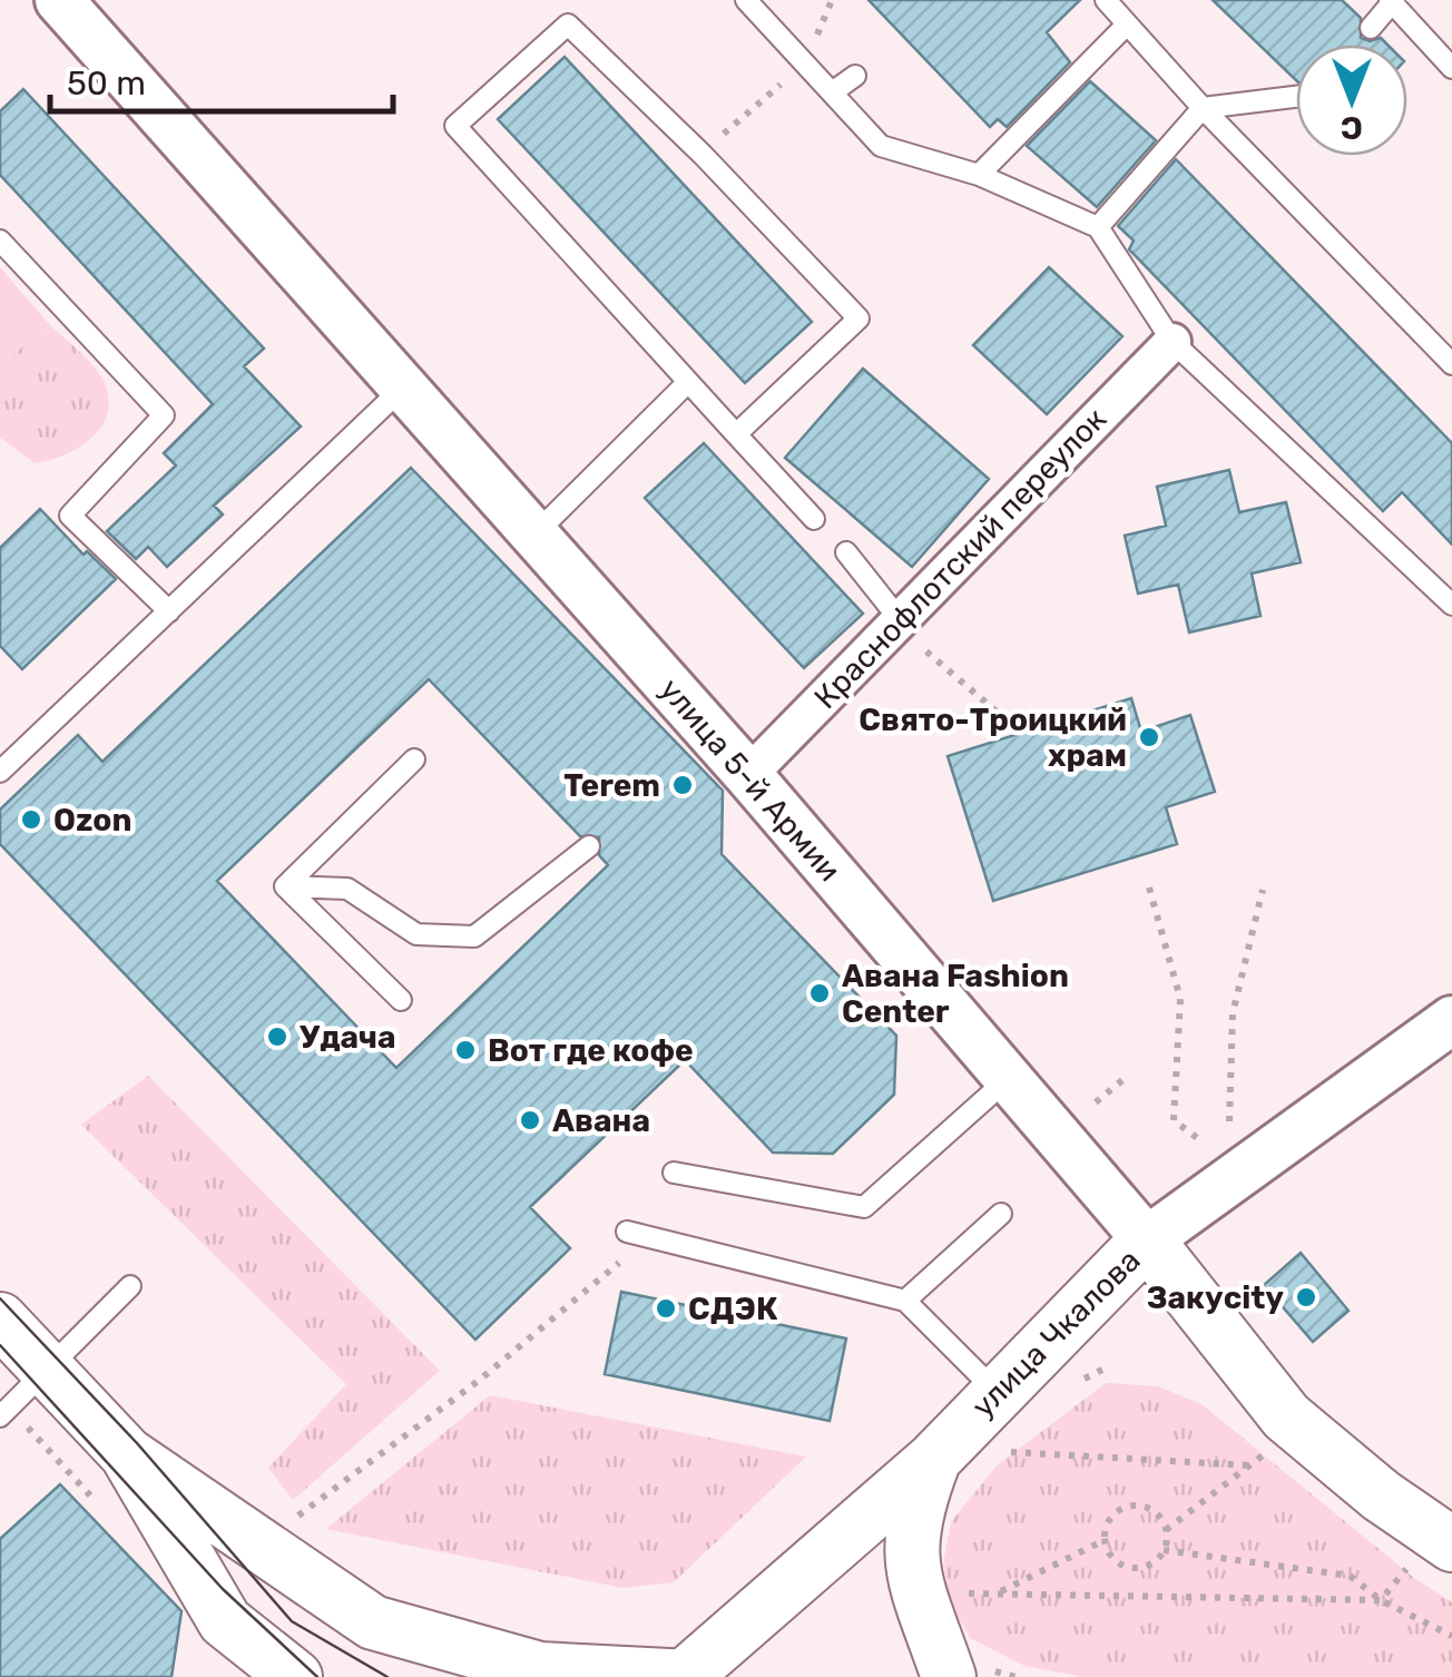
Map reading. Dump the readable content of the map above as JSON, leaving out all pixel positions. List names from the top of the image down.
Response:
{
  "streets": {
    "main road": ["улица 5-й Армии", "улица Чкалова"],
    "street": ["Краснофлотский переулок"]
  },
  "crossings": [
    ["Краснофлотский переулок", "улица 5-й Армии"],
    ["улица 5-й Армии", "улица Чкалова"]
  ],
  "places": [
    "Свято-Троицкий храм",
    "Terem",
    "Ozon",
    "Авана Fashion Center",
    "Удача",
    "Вот где кофе",
    "Авана",
    "Закуcity",
    "СДЭК"
  ],
  "scale_bar": "50 m",
  "north": "bottom"
}
